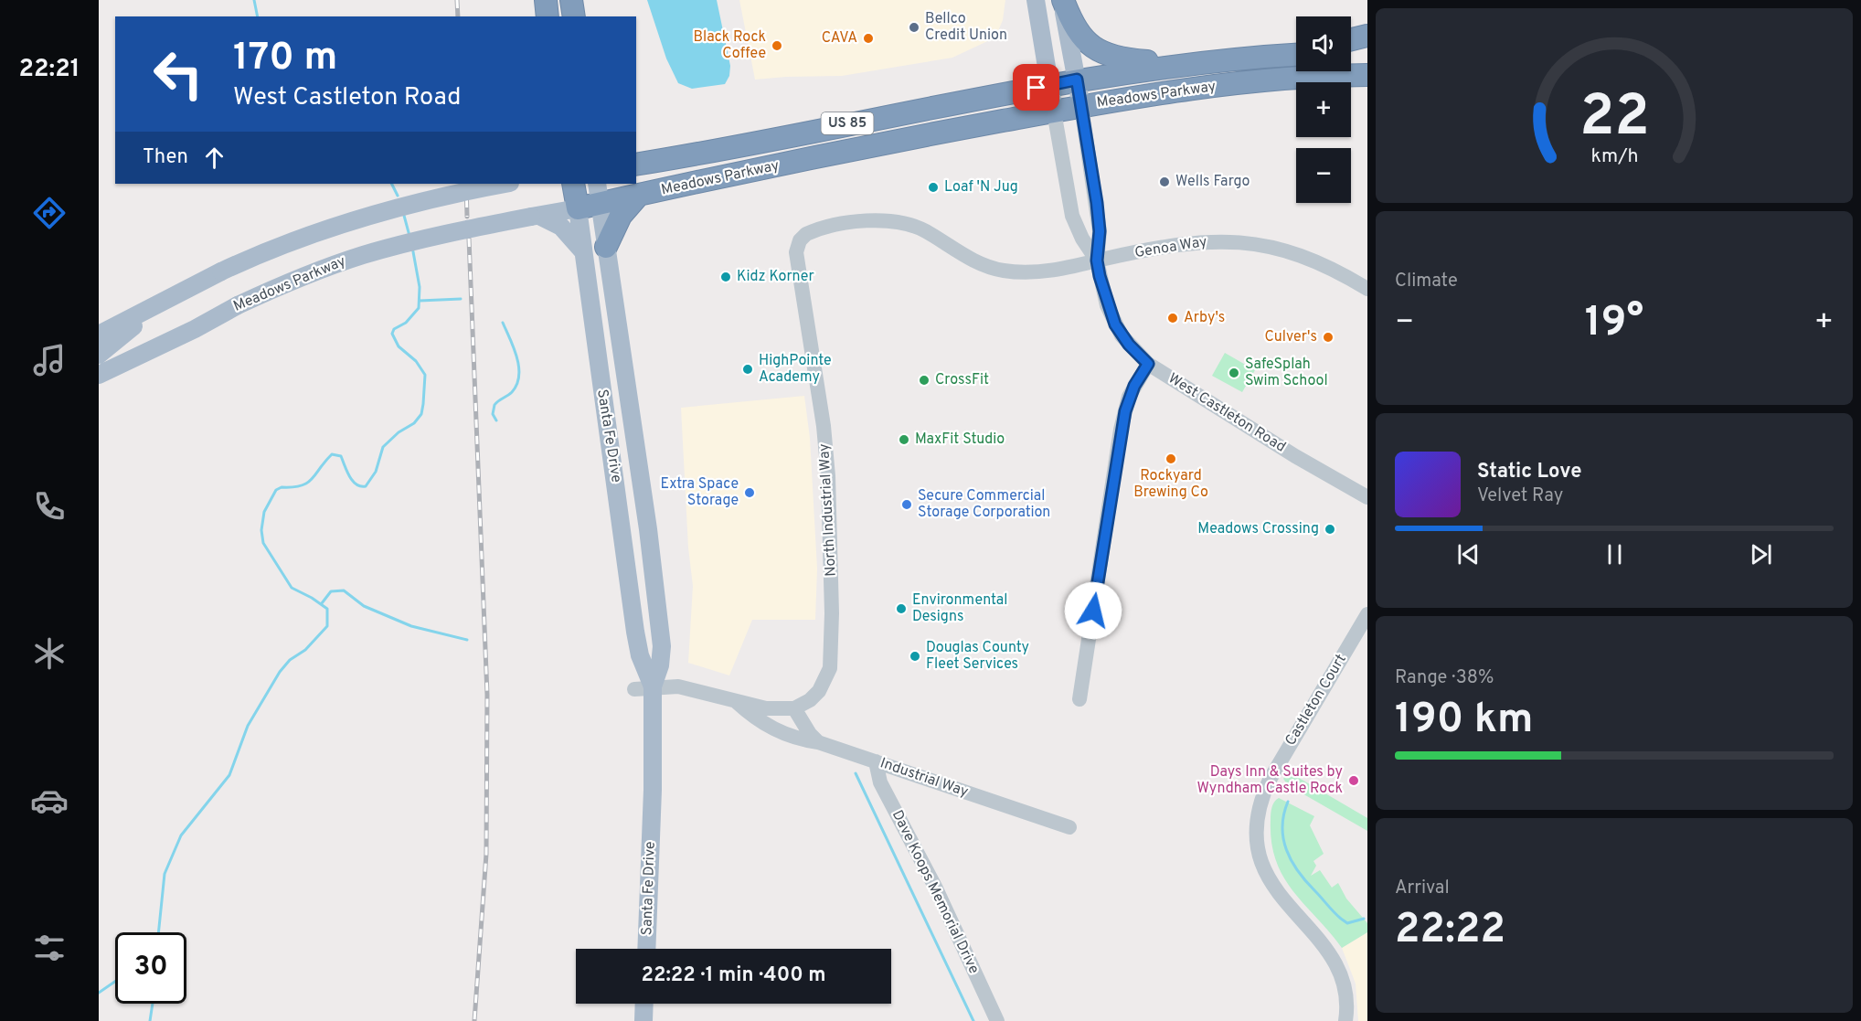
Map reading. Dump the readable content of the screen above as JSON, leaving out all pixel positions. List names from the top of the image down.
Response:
{
  "streets": {
    "highway": ["Meadows Parkway", "US 85", "Santa Fe Drive"],
    "street": [
      "Genoa Way",
      "West Castleton Road",
      "North Industrial Way",
      "Castleton Court",
      "Industrial Way",
      "Dave Koops Memorial Drive"
    ]
  },
  "crossings": [
    ["Meadows Parkway", "Santa Fe Drive"],
    ["Genoa Way", "West Castleton Road"],
    ["Genoa Way", "North Industrial Way"],
    ["West Castleton Road", "North Industrial Way"],
    ["Industrial Way", "Dave Koops Memorial Drive"]
  ],
  "places": [
    "Bellco Credit Union",
    "CAVA",
    "Black Rock Coffee",
    "Wells Fargo",
    "Loaf 'N Jug",
    "Kidz Korner",
    "Arby's",
    "Culver's",
    "HighPointe Academy",
    "SafeSplah Swim School",
    "CrossFit",
    "MaxFit Studio",
    "Rockyard Brewing Co",
    "Extra Space Storage",
    "Secure Commercial Storage Corporation",
    "Meadows Crossing",
    "Environmental Designs",
    "Douglas County Fleet Services",
    "Days Inn & Suites by Wyndham Castle Rock"
  ],
  "page": {
    "tabs": "22:21",
    "map_buttons": ["+", "−"],
    "turn": ["170 m", "West Castleton Road"],
    "then": "Then",
    "tile": [
      "Climate",
      ["Range · 38%", "190 km"],
      ["Arrival", "22:22"]
    ],
    "heat": ["−", "19°", "+"],
    "song": ["Static Love", "Velvet Ray"],
    "limit": "30",
    "trip": "22:22 · 1 min · 400 m",
    "gauge": ["22", "km/h"]
  }
}
